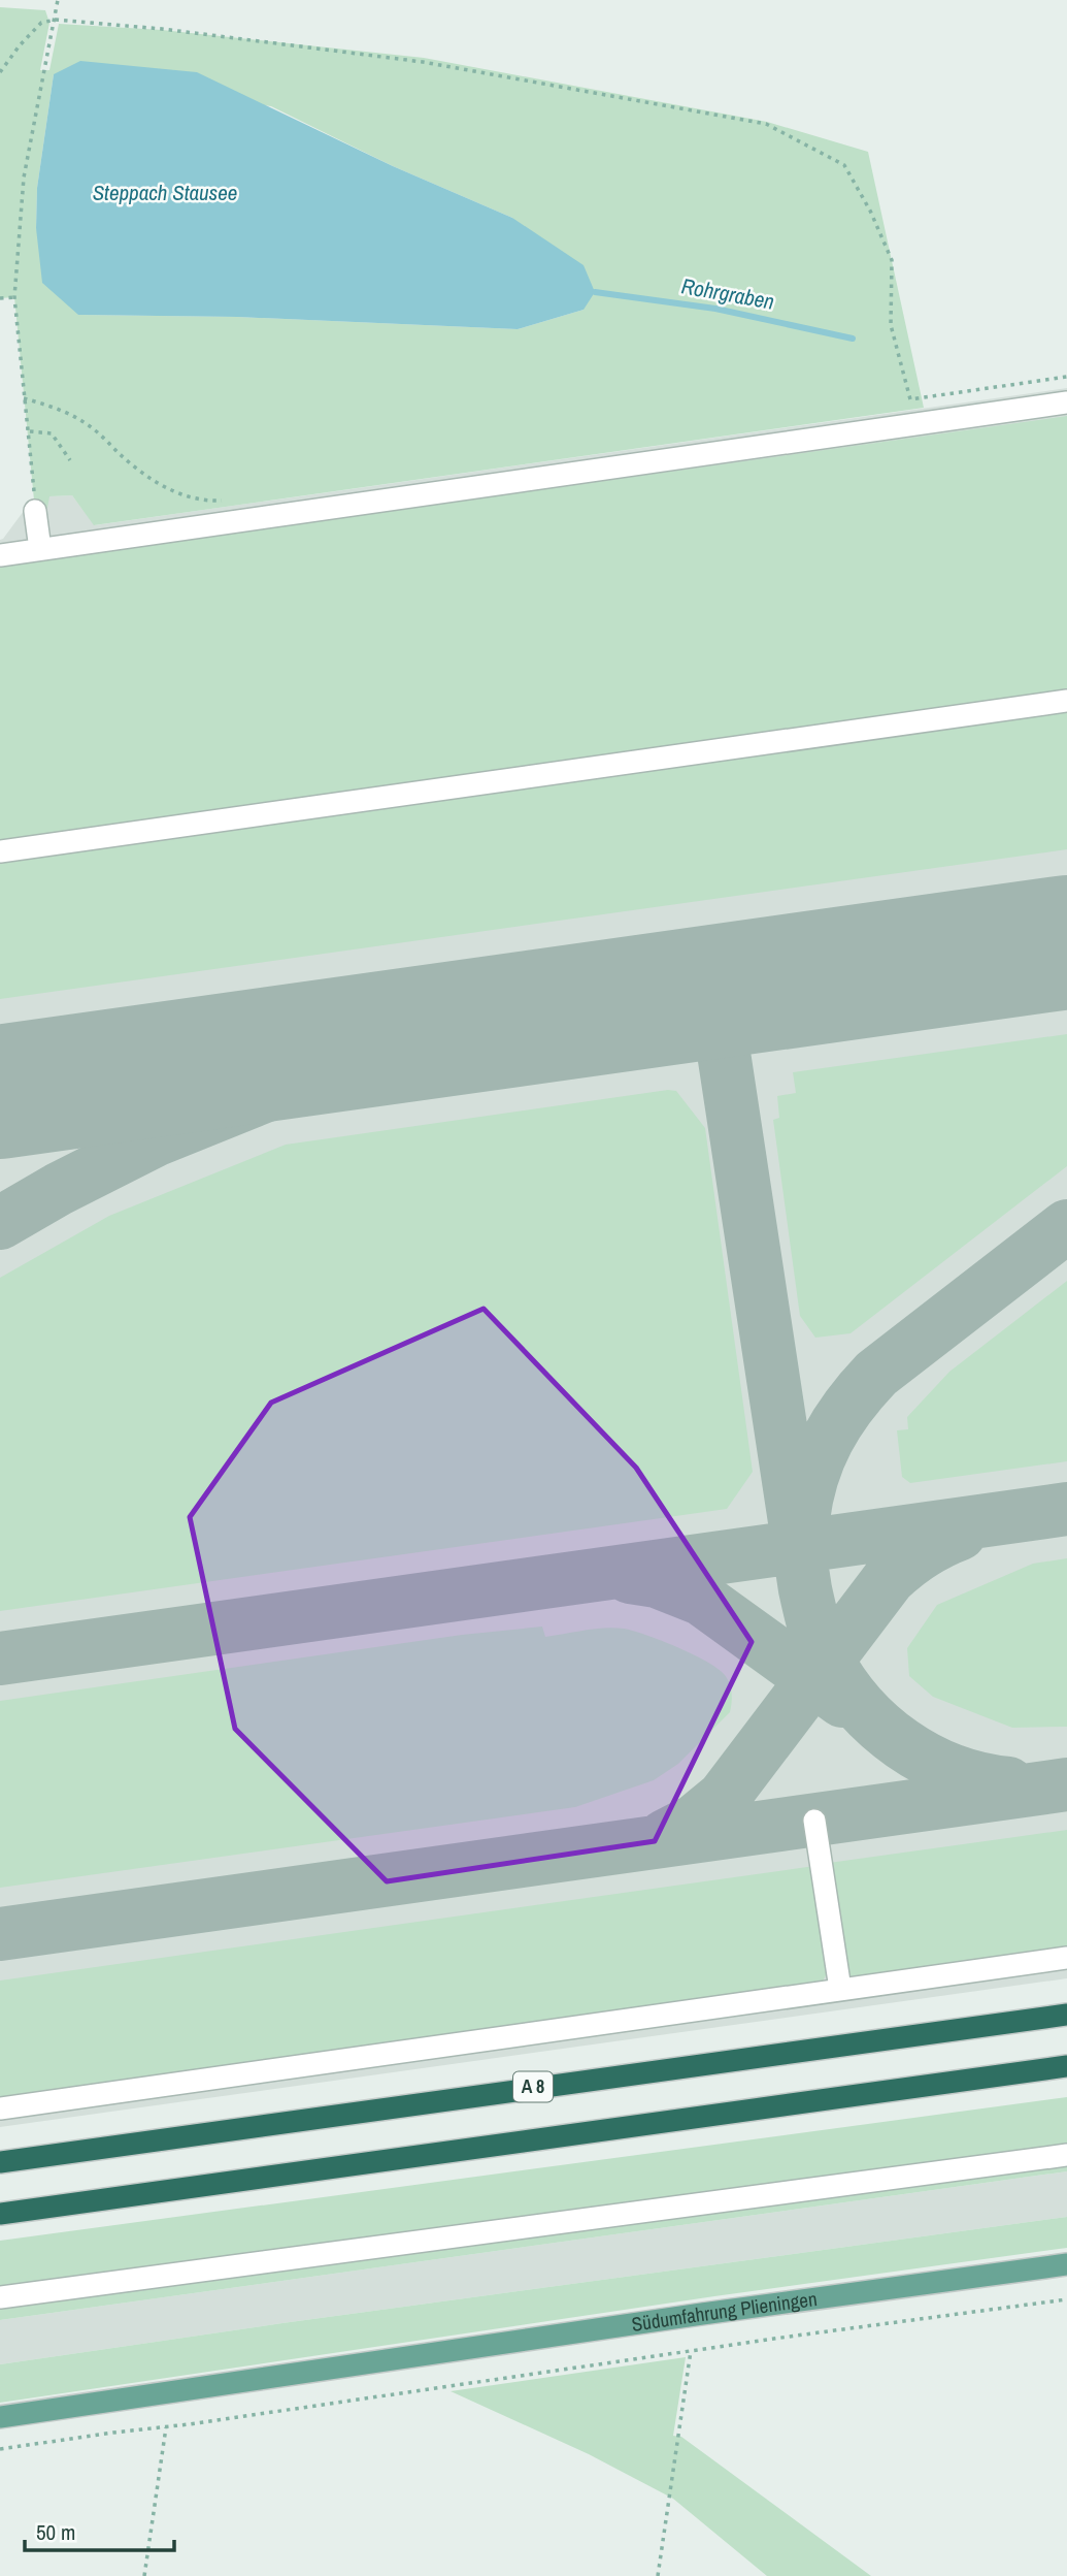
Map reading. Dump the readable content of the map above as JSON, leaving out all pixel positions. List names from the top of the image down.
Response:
{
  "streets": {
    "highway": ["A 8"],
    "main road": ["Südumfahrung Plieningen"]
  },
  "water": ["Steppach Stausee", "Rohrgraben"],
  "scale_bar": "50 m"
}
